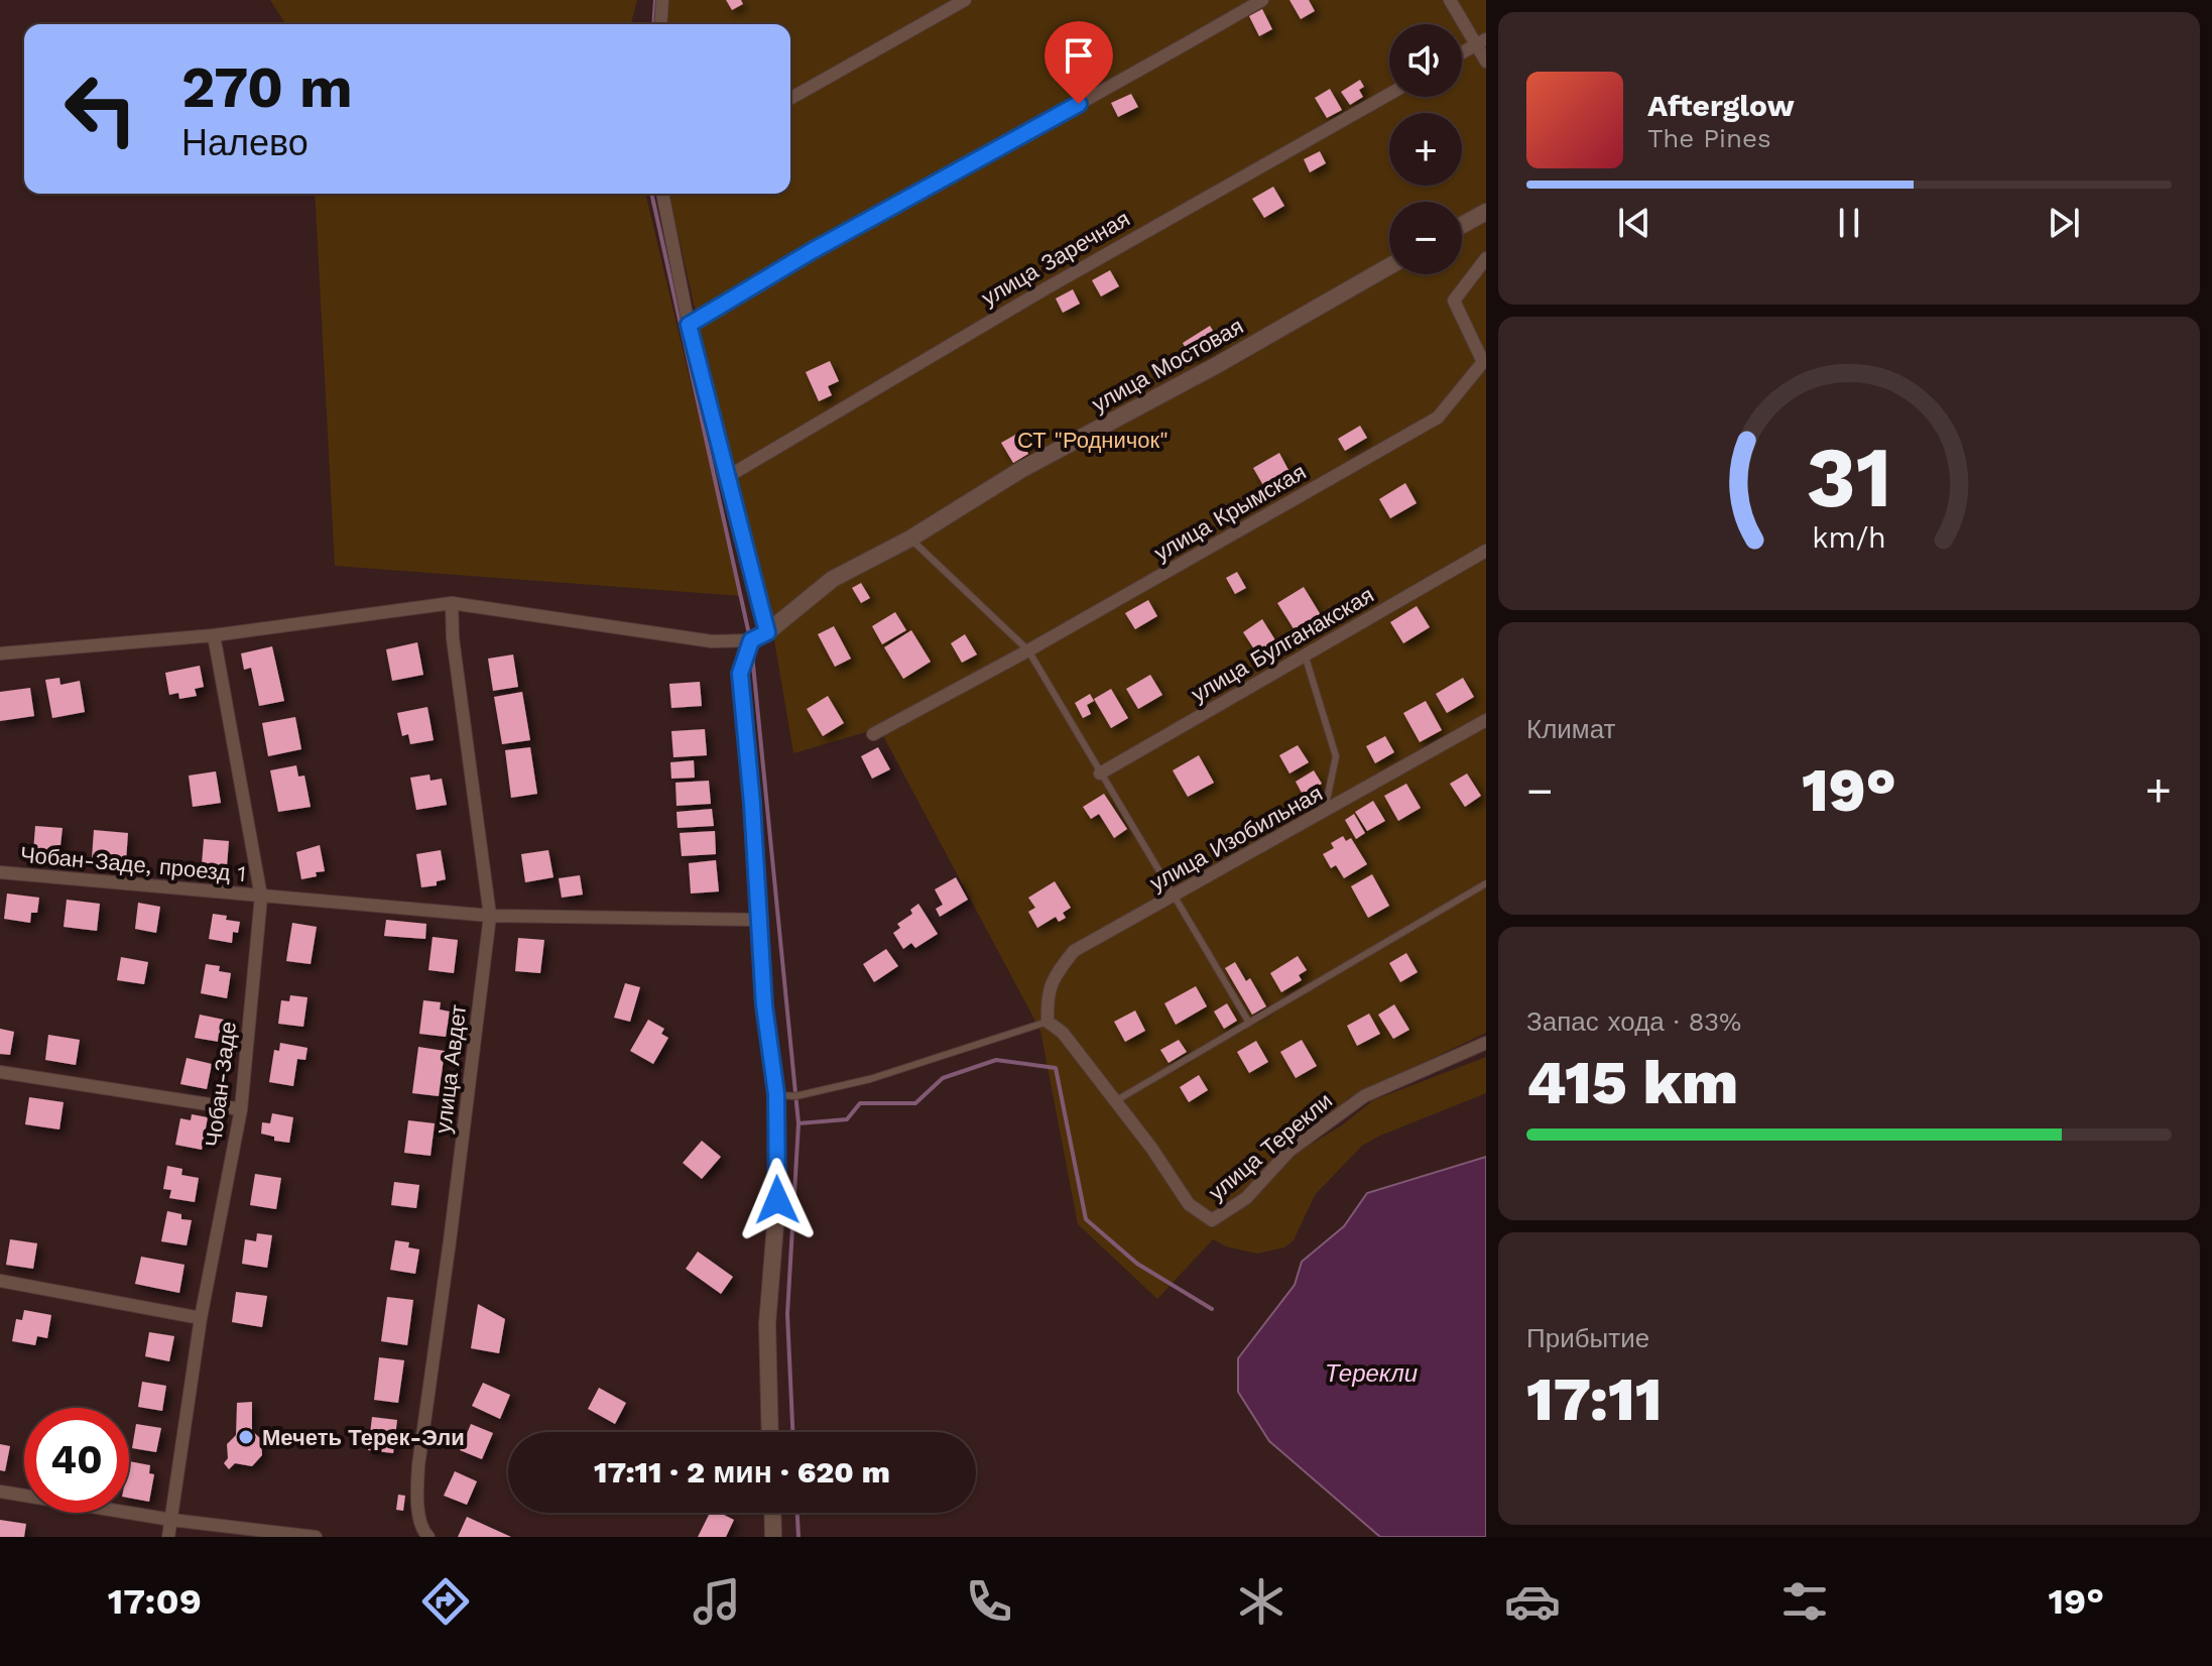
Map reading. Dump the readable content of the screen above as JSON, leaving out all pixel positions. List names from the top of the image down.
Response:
{
  "streets": {
    "street": [
      "улица Заречная",
      "улица Мостовая",
      "улица Крымская",
      "улица Булганакская",
      "улица Изобильная",
      "Чобан-Заде, проезд 1",
      "улица Авдет",
      "Чобан-Заде",
      "улица Терекли"
    ]
  },
  "crossings": [
    ["Чобан-Заде, проезд 1", "улица Авдет"],
    ["Чобан-Заде, проезд 1", "Чобан-Заде"]
  ],
  "water": ["Терекли"],
  "parks": ["СТ \"Родничок\""],
  "places": ["Мечеть Терек-Эли"],
  "page": {
    "map_buttons": ["+", "−"],
    "turn": ["270 m", "Налево"],
    "song": ["Afterglow", "The Pines"],
    "tile": [
      "Климат",
      ["Запас хода · 83%", "415 km"],
      ["Прибытие", "17:11"]
    ],
    "heat": ["−", "19°", "+"],
    "limit": "40",
    "trip": "17:11 · 2 мин · 620 m",
    "tabs": ["17:09", "19°"],
    "gauge": ["31", "km/h"]
  }
}
